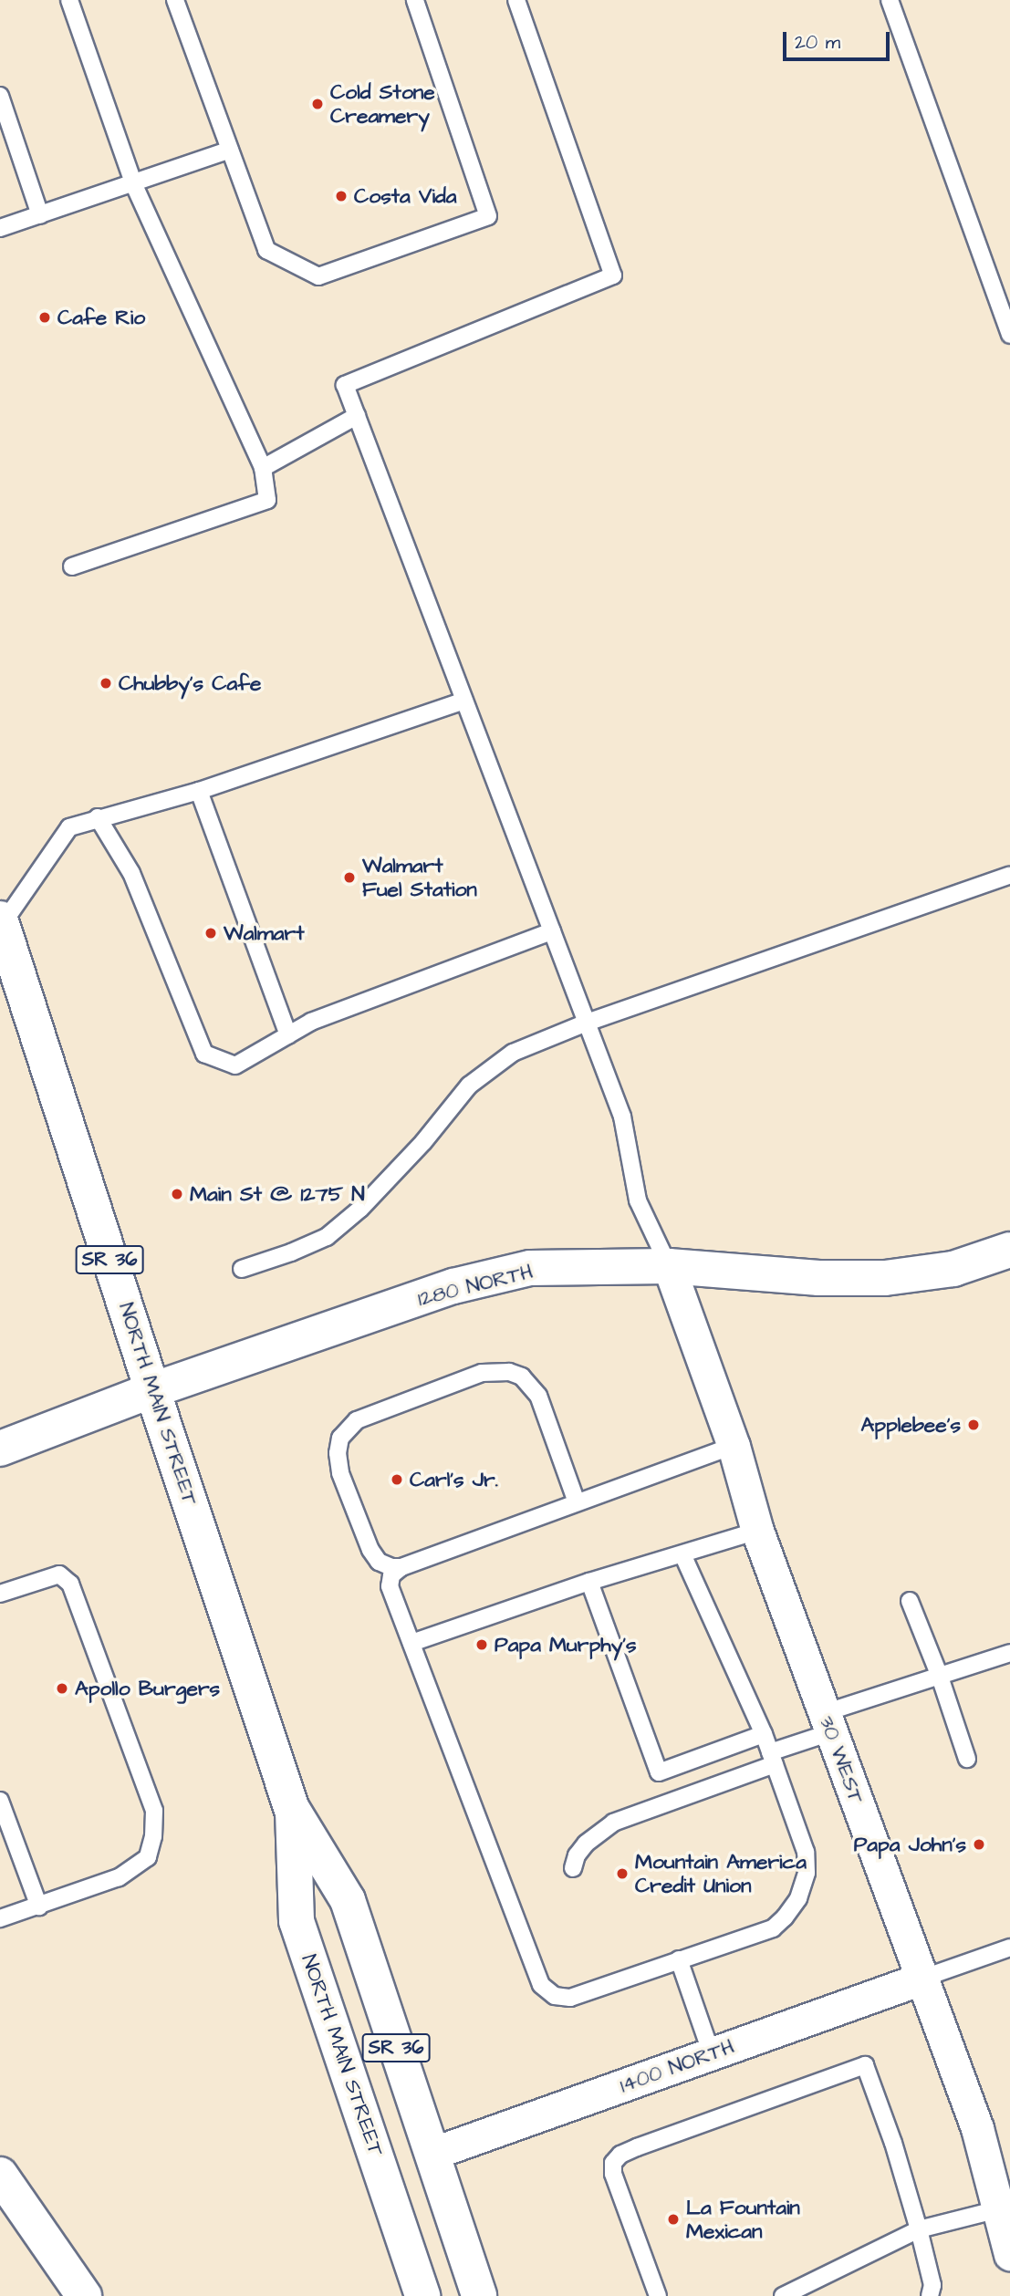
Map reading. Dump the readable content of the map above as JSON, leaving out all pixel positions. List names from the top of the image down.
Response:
{
  "streets": {
    "main road": ["SR 36", "1280 NORTH", "NORTH MAIN STREET"],
    "street": ["30 WEST", "1400 NORTH"]
  },
  "crossings": [
    ["1280 NORTH", "NORTH MAIN STREET"],
    ["1280 NORTH", "30 WEST"],
    ["NORTH MAIN STREET", "1400 NORTH"],
    ["30 WEST", "1400 NORTH"]
  ],
  "places": [
    "Cold Stone Creamery",
    "Costa Vida",
    "Cafe Rio",
    "Chubby's Cafe",
    "Walmart Fuel Station",
    "Walmart",
    "Main St @ 1275 N",
    "Applebee's",
    "Carl's Jr.",
    "Papa Murphy's",
    "Apollo Burgers",
    "Papa John's",
    "Mountain America Credit Union",
    "La Fountain Mexican"
  ],
  "scale_bar": "20 m"
}
